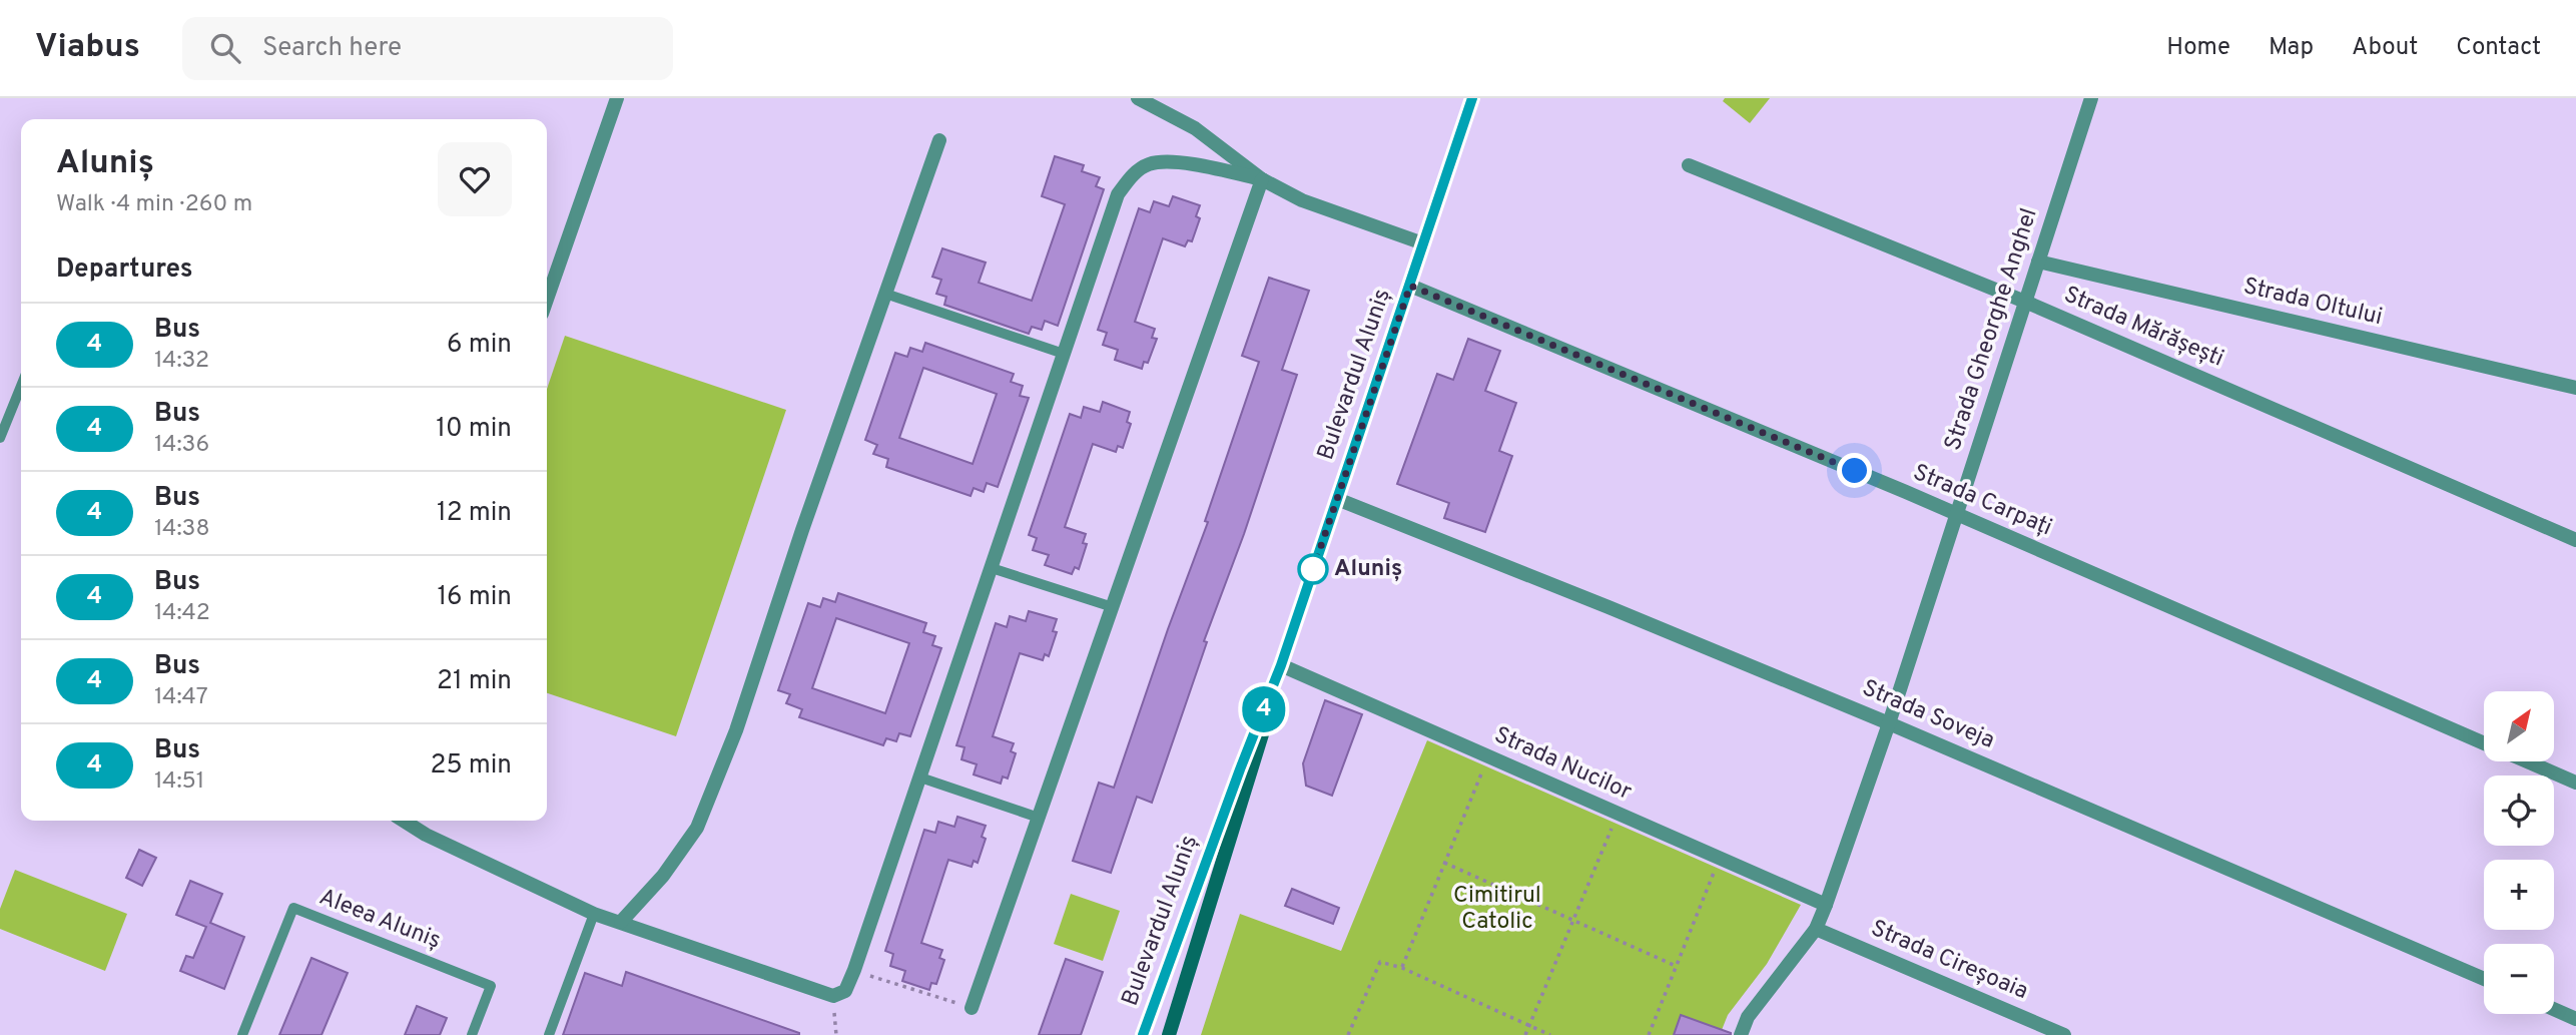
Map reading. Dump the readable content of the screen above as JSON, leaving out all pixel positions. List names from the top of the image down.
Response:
{
  "streets": {
    "main road": ["Bulevardul Aluniș"],
    "street": [
      "Strada Oltului",
      "Strada Mărășești",
      "Strada Gheorghe Anghel",
      "Strada Carpați",
      "Strada Soveja",
      "Strada Nucilor",
      "Strada Cireșoaia"
    ],
    "lane": ["Aleea Aluniș"]
  },
  "crossings": [
    ["Strada Oltului", "Strada Gheorghe Anghel"],
    ["Strada Mărășești", "Strada Gheorghe Anghel"],
    ["Strada Gheorghe Anghel", "Strada Carpați"],
    ["Strada Gheorghe Anghel", "Strada Soveja"],
    ["Strada Gheorghe Anghel", "Strada Nucilor"],
    ["Strada Gheorghe Anghel", "Strada Cireșoaia"],
    ["Bulevardul Aluniș", "Strada Carpați"],
    ["Bulevardul Aluniș", "Strada Soveja"],
    ["Bulevardul Aluniș", "Strada Nucilor"]
  ],
  "parks": ["Cimitirul Catolic"],
  "places": ["Aluniș"],
  "lines": ["bus line 4"],
  "north": "top right",
  "page": {
    "header": "Viabus",
    "search": "Search here",
    "nav": [
      "Home",
      "Map",
      "About",
      "Contact"
    ],
    "on_map": "4",
    "heading": [
      ["Aluniș", "Walk · 4 min · 260 m"],
      "Departures"
    ],
    "list": [
      {
        "mark": "4",
        "name": "Bus",
        "note": "14:32",
        "value": "6 min"
      },
      {
        "mark": "4",
        "name": "Bus",
        "note": "14:36",
        "value": "10 min"
      },
      {
        "mark": "4",
        "name": "Bus",
        "note": "14:38",
        "value": "12 min"
      },
      {
        "mark": "4",
        "name": "Bus",
        "note": "14:42",
        "value": "16 min"
      },
      {
        "mark": "4",
        "name": "Bus",
        "note": "14:47",
        "value": "21 min"
      },
      {
        "mark": "4",
        "name": "Bus",
        "note": "14:51",
        "value": "25 min"
      }
    ],
    "map_buttons": ["+", "−"]
  }
}
